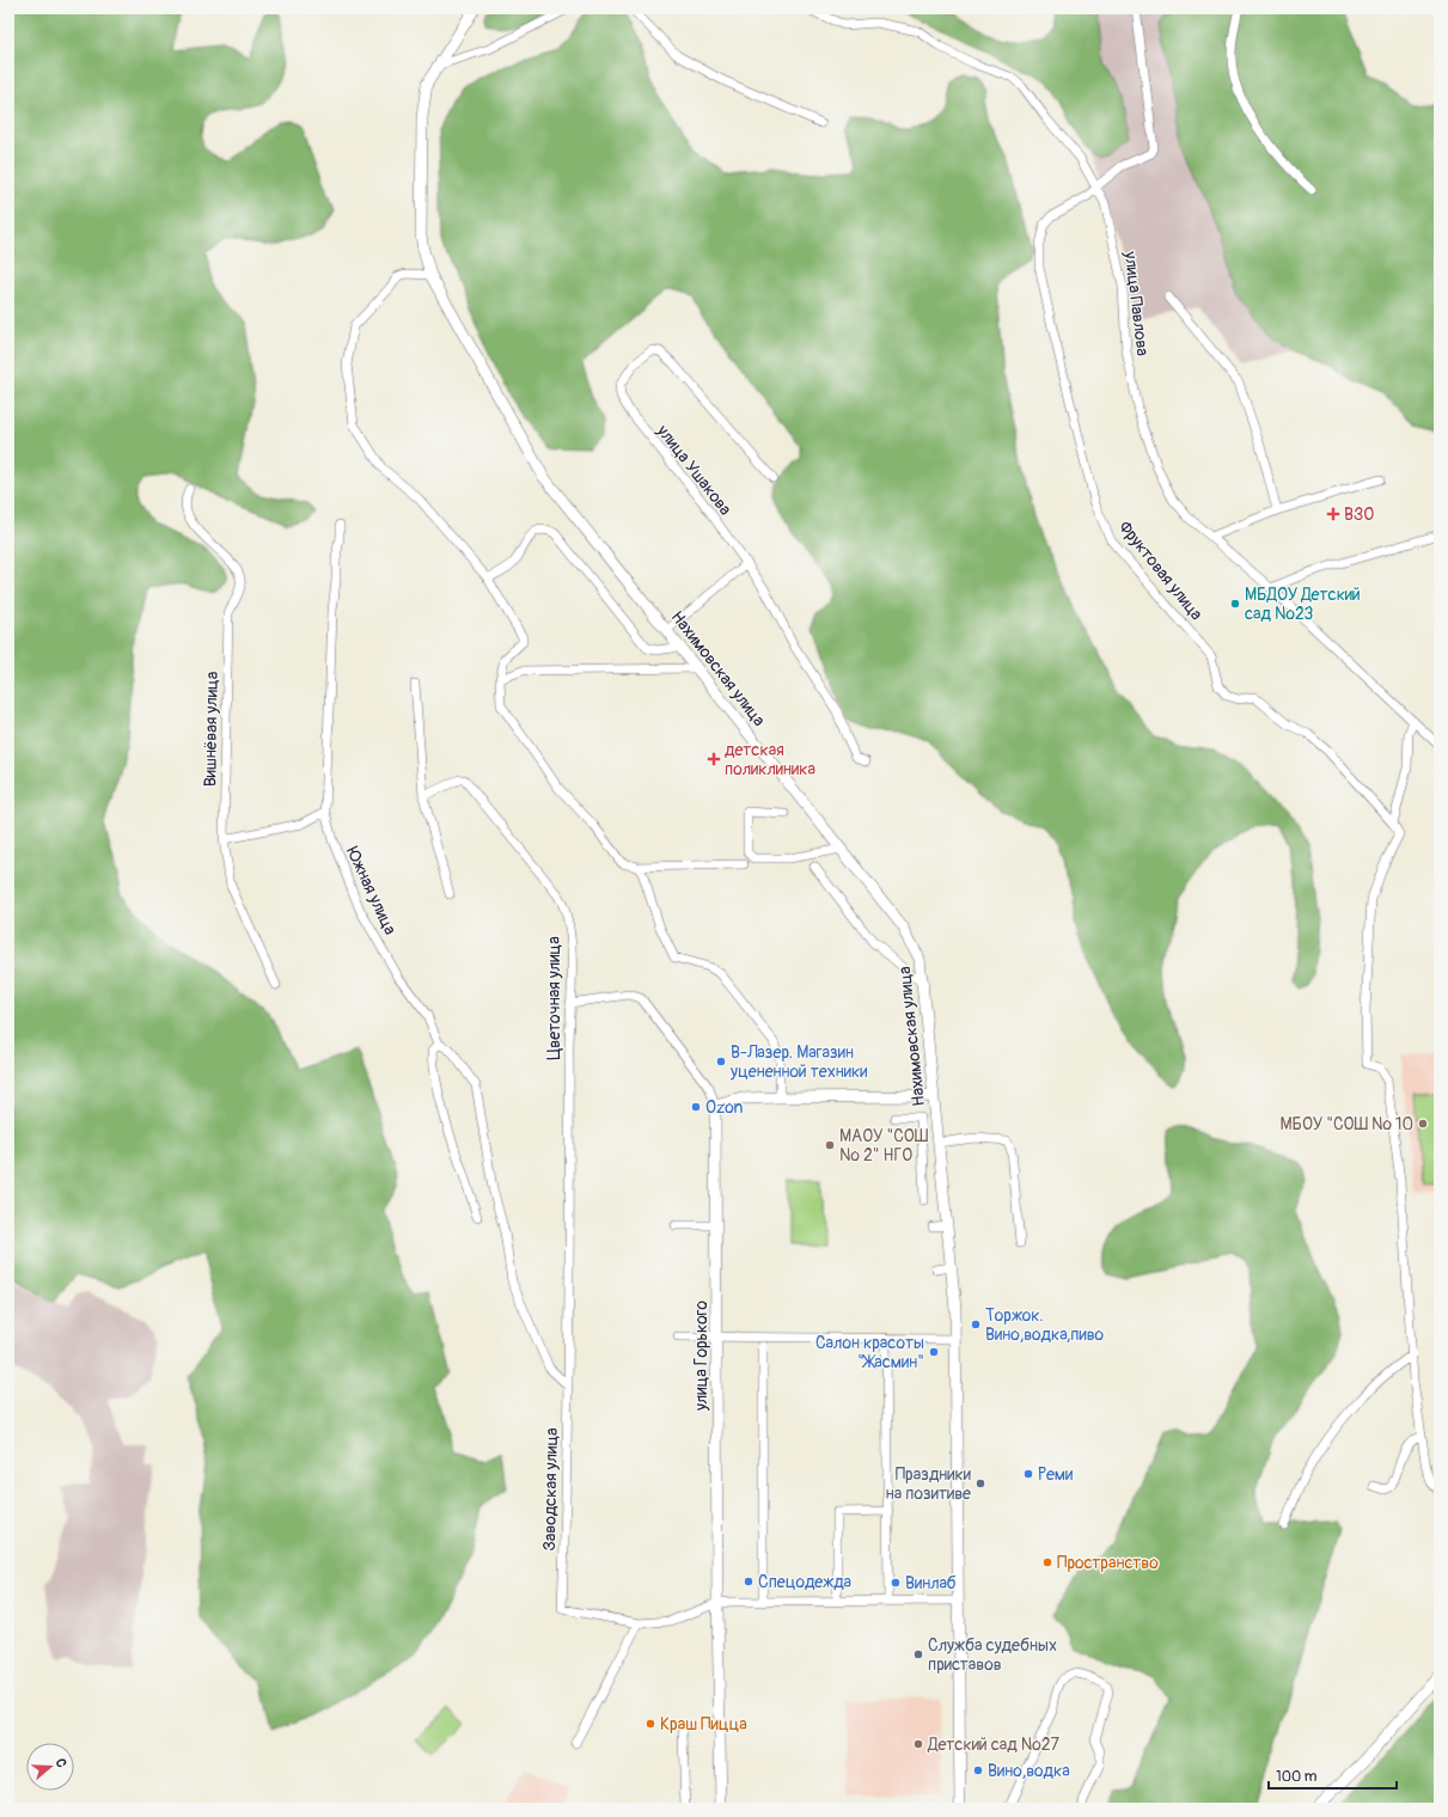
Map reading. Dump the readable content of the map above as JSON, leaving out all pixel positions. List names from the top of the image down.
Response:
{
  "streets": {
    "main road": ["Нахимовская улица", "улица Горького"],
    "street": [
      "улица Павлова",
      "улица Ушакова",
      "Фруктовая улица",
      "Вишнёвая улица",
      "Южная улица",
      "Цветочная улица",
      "Заводская улица"
    ]
  },
  "crossings": [
    ["улица Павлова", "Фруктовая улица"],
    ["Нахимовская улица", "Заводская улица"],
    ["Цветочная улица", "улица Горького"],
    ["Цветочная улица", "Заводская улица"],
    ["улица Горького", "Заводская улица"]
  ],
  "places": {
    "health": ["ВЗО", "детская поликлиника"],
    "other": [
      "МБДОУ Детский сад №23",
      "В-Лазер. Магазин уцененной техники",
      "Ozon",
      "МБОУ \"СОШ № 10",
      "МАОУ \"СОШ № 2\" НГО",
      "Торжок. Вино,водка,пиво",
      "Салон красоты \"Жасмин\"",
      "Реми",
      "Праздники на позитиве",
      "Пространство",
      "Спецодежда",
      "Винлаб",
      "Служба судебных приставов",
      "Краш Пицца",
      "Детский сад №27",
      "Вино,водка"
    ]
  },
  "scale_bar": "100 m",
  "north": "right"
}
